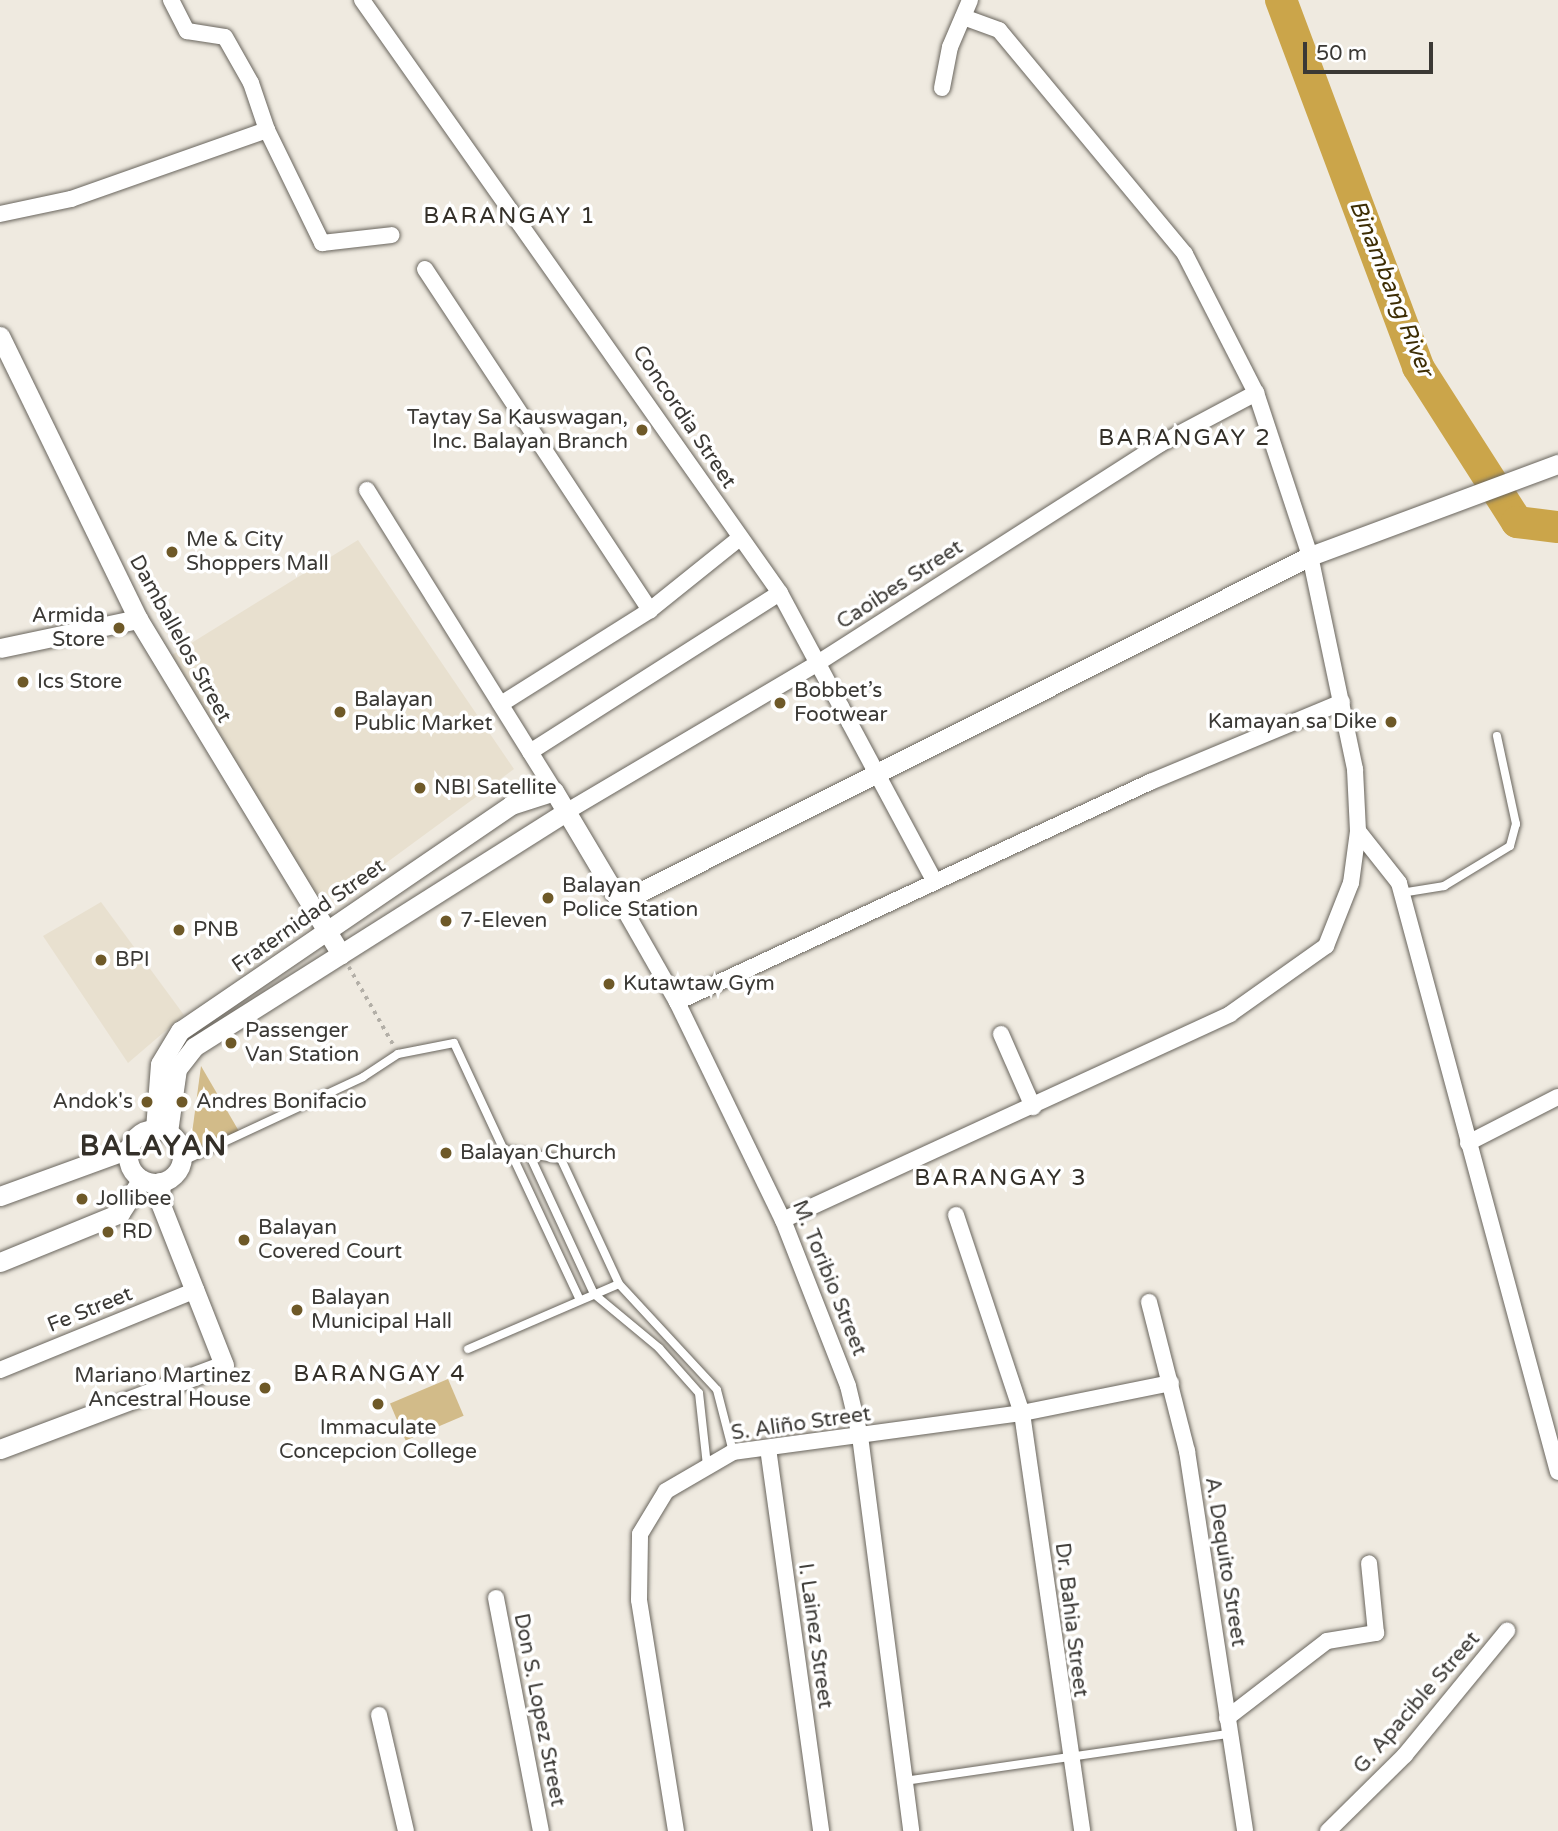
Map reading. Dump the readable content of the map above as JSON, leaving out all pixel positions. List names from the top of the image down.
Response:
{
  "streets": {
    "street": [
      "Concordia Street",
      "Caoibes Street",
      "Damballelos Street",
      "Fraternidad Street",
      "M. Toribio Street",
      "Fe Street",
      "S. Aliño Street",
      "A. Dequito Street",
      "Dr. Bahia Street",
      "I. Lainez Street",
      "G. Apacible Street",
      "Don S. Lopez Street"
    ]
  },
  "crossings": [
    ["Concordia Street", "Caoibes Street"],
    ["Caoibes Street", "M. Toribio Street"],
    ["Damballelos Street", "Fraternidad Street"],
    ["Fraternidad Street", "M. Toribio Street"],
    ["M. Toribio Street", "S. Aliño Street"],
    ["S. Aliño Street", "A. Dequito Street"],
    ["S. Aliño Street", "Dr. Bahia Street"],
    ["S. Aliño Street", "I. Lainez Street"]
  ],
  "districts": [
    "BARANGAY 1",
    "BARANGAY 2",
    "BALAYAN",
    "BARANGAY 3",
    "BARANGAY 4"
  ],
  "water": ["Binambang River"],
  "places": [
    "Taytay Sa Kauswagan, Inc. Balayan Branch",
    "Me & City Shoppers Mall",
    "Armida Store",
    "Ics Store",
    "Bobbet’s Footwear",
    "Balayan Public Market",
    "Kamayan sa Dike",
    "NBI Satellite",
    "Balayan Police Station",
    "7-Eleven",
    "PNB",
    "BPI",
    "Kutawtaw Gym",
    "Passenger Van Station",
    "Andok's",
    "Andres Bonifacio",
    "Balayan Church",
    "Jollibee",
    "RD",
    "Balayan Covered Court",
    "Balayan Municipal Hall",
    "Mariano Martinez Ancestral House",
    "Immaculate Concepcion College"
  ],
  "scale_bar": "50 m"
}
